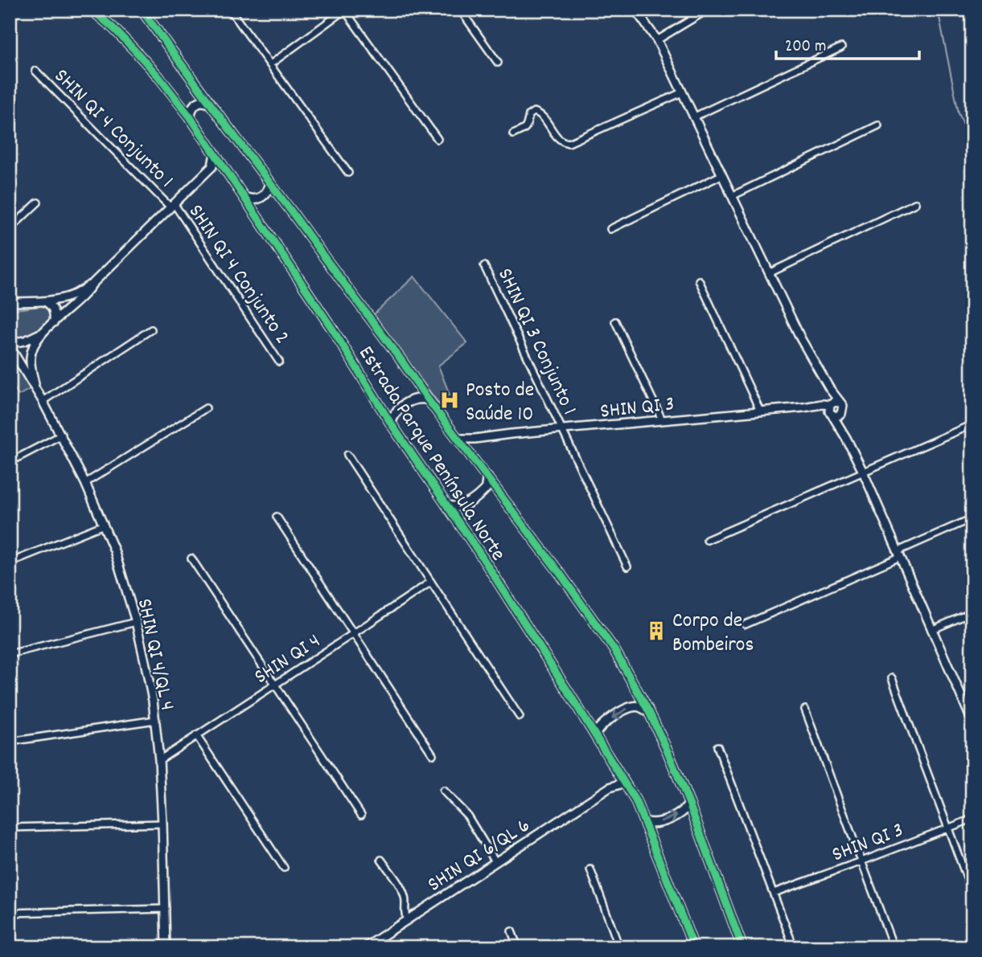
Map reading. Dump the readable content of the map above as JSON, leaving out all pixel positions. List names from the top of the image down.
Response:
{
  "streets": {
    "main road": ["Estrada Parque Península Norte"],
    "street": [
      "SHIN QI 4 Conjunto 1",
      "SHIN QI 4 Conjunto 2",
      "SHIN QI 3 Conjunto 1",
      "SHIN QI 3",
      "SHIN QI 4/QL 4",
      "SHIN QI 4",
      "SHIN QI 6/QL 6"
    ]
  },
  "crossings": [
    ["SHIN QI 4 Conjunto 1", "SHIN QI 4 Conjunto 2"],
    ["SHIN QI 4 Conjunto 1", "SHIN QI 4/QL 4"],
    ["SHIN QI 4 Conjunto 2", "SHIN QI 4/QL 4"],
    ["SHIN QI 3 Conjunto 1", "SHIN QI 3"],
    ["SHIN QI 3", "Estrada Parque Península Norte"],
    ["Estrada Parque Península Norte", "SHIN QI 6/QL 6"],
    ["SHIN QI 4/QL 4", "SHIN QI 4"]
  ],
  "places": {
    "hospital": ["Posto de Saúde 10"],
    "building": ["Corpo de Bombeiros"]
  },
  "scale_bar": "200 m"
}
